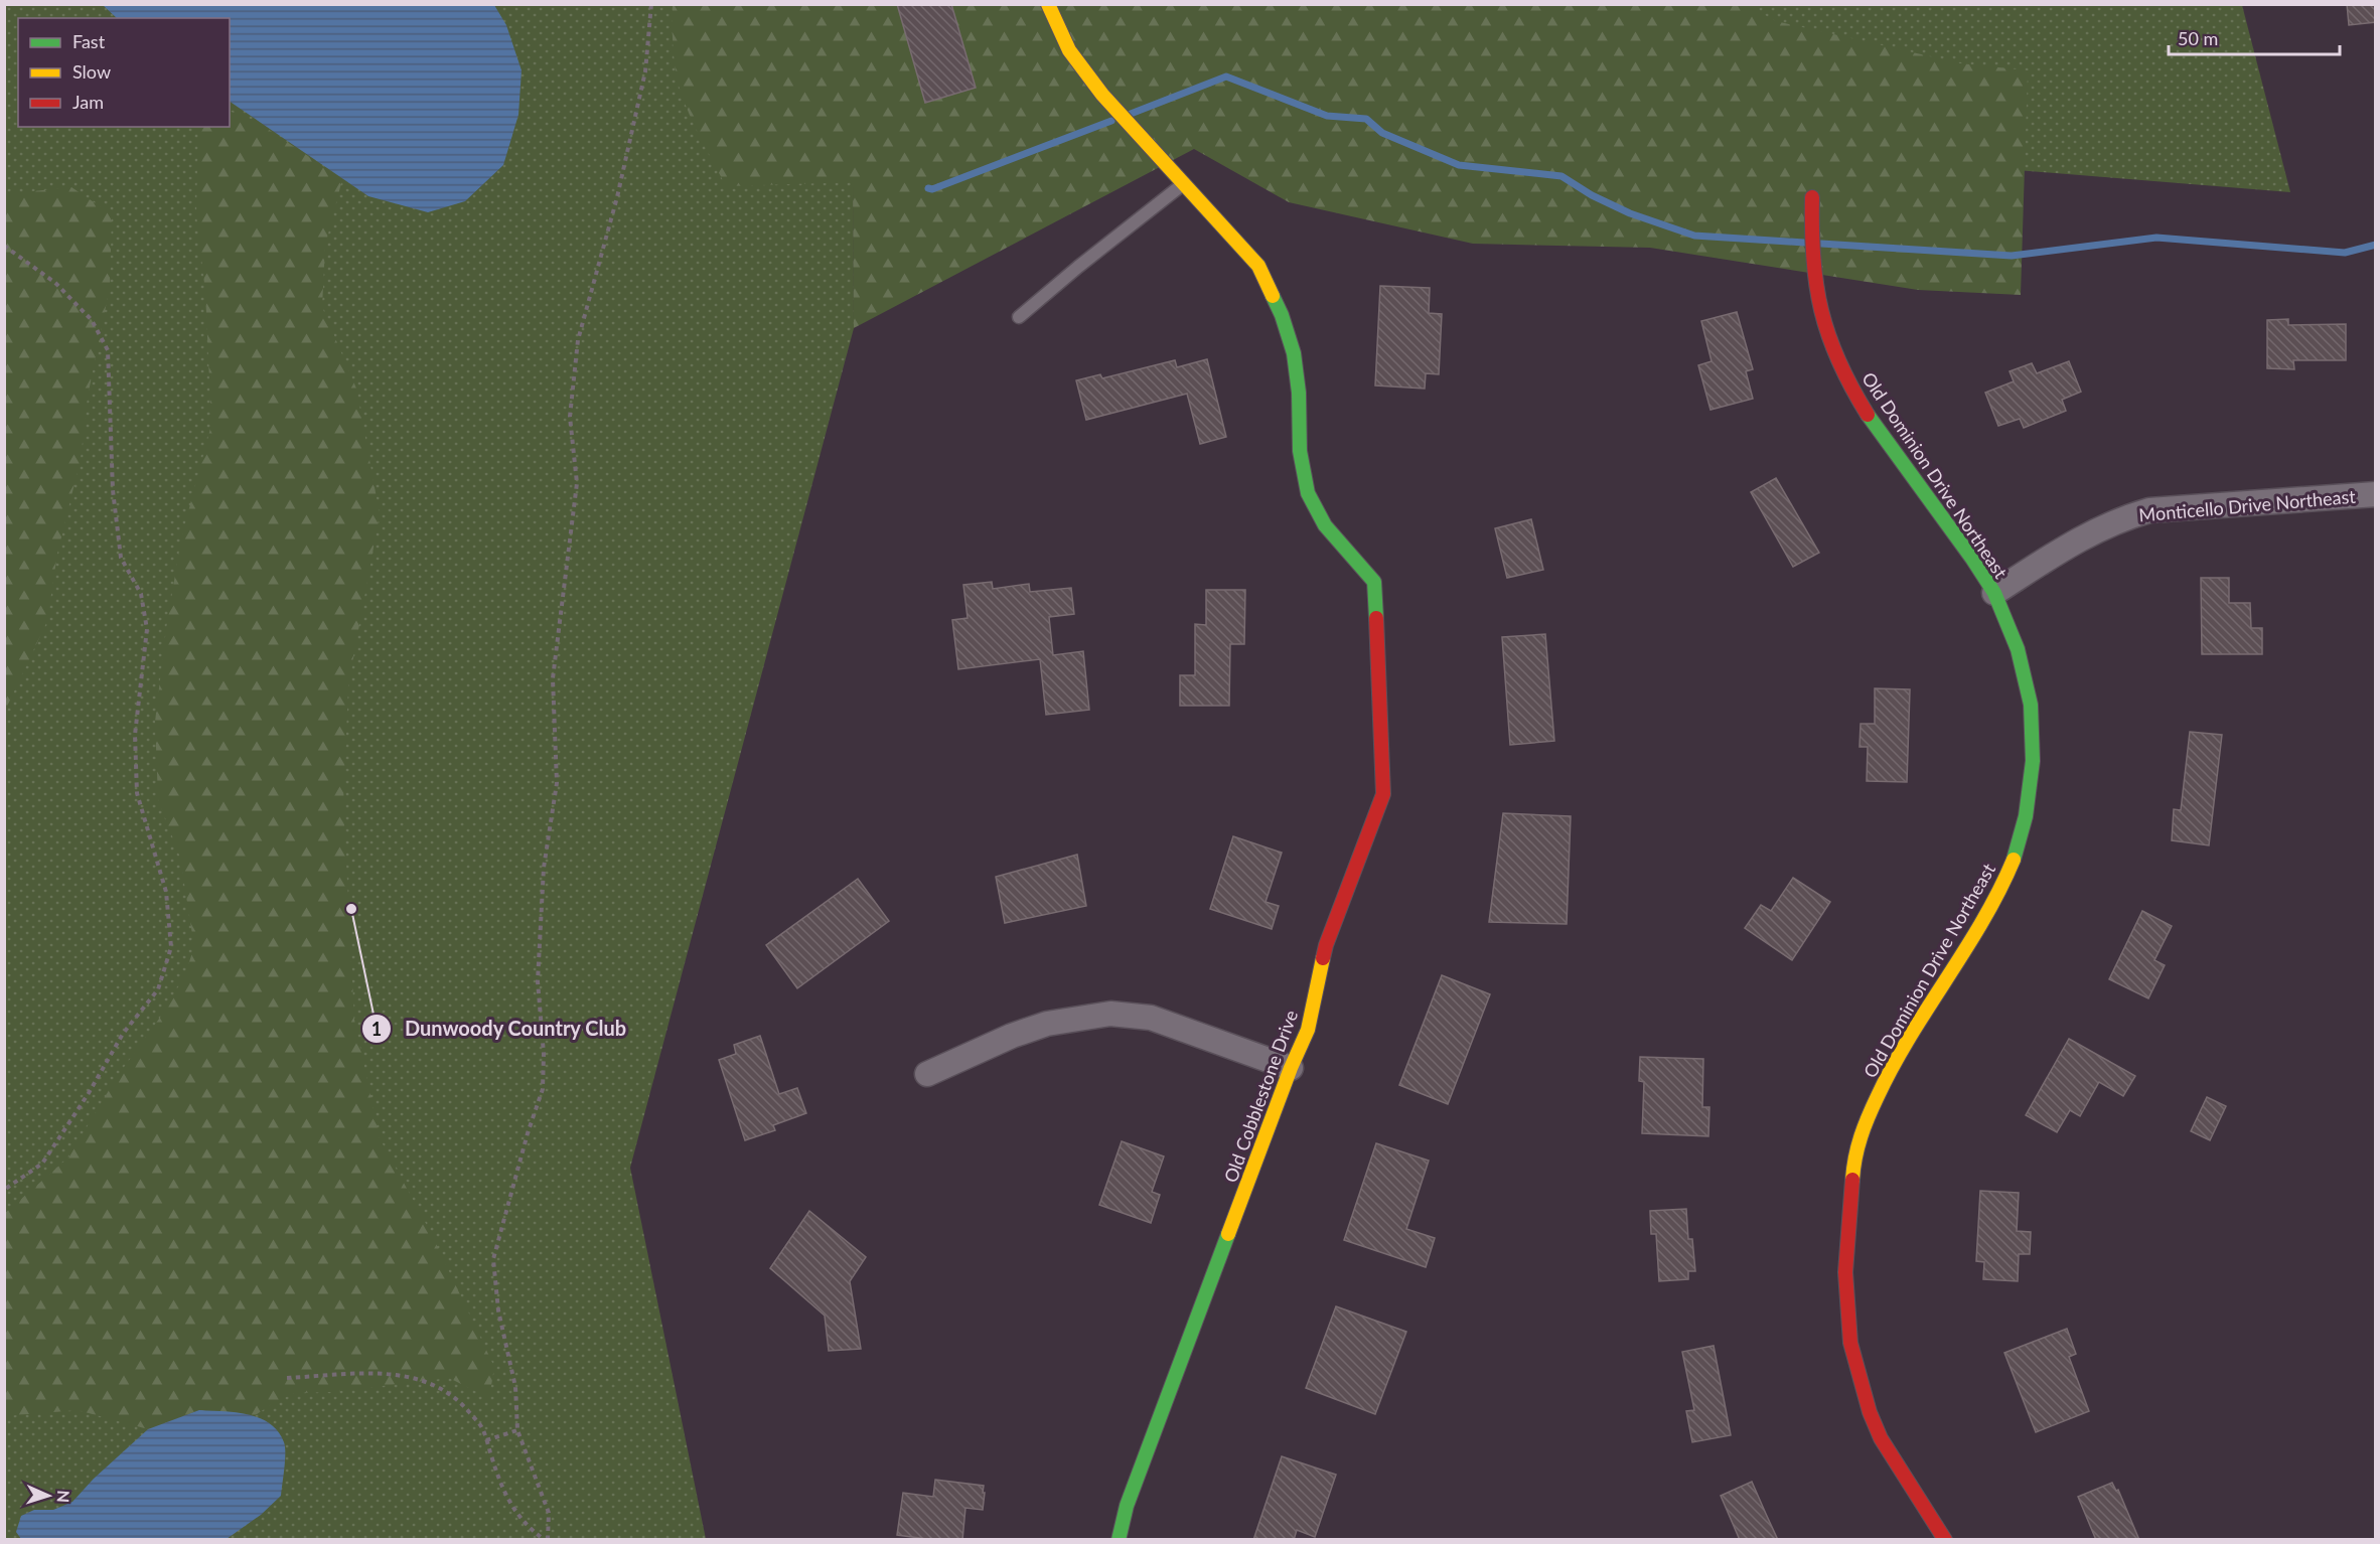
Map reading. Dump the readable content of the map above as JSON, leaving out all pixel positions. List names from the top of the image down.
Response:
{
  "streets": {
    "street": ["Old Dominion Drive Northeast", "Monticello Drive Northeast", "Old Cobblestone Drive"]
  },
  "crossings": [
    ["Old Dominion Drive Northeast", "Monticello Drive Northeast"]
  ],
  "places": ["Dunwoody Country Club"],
  "legend": ["Fast", "Slow", "Jam"],
  "scale_bar": "50 m",
  "north": "right"
}
